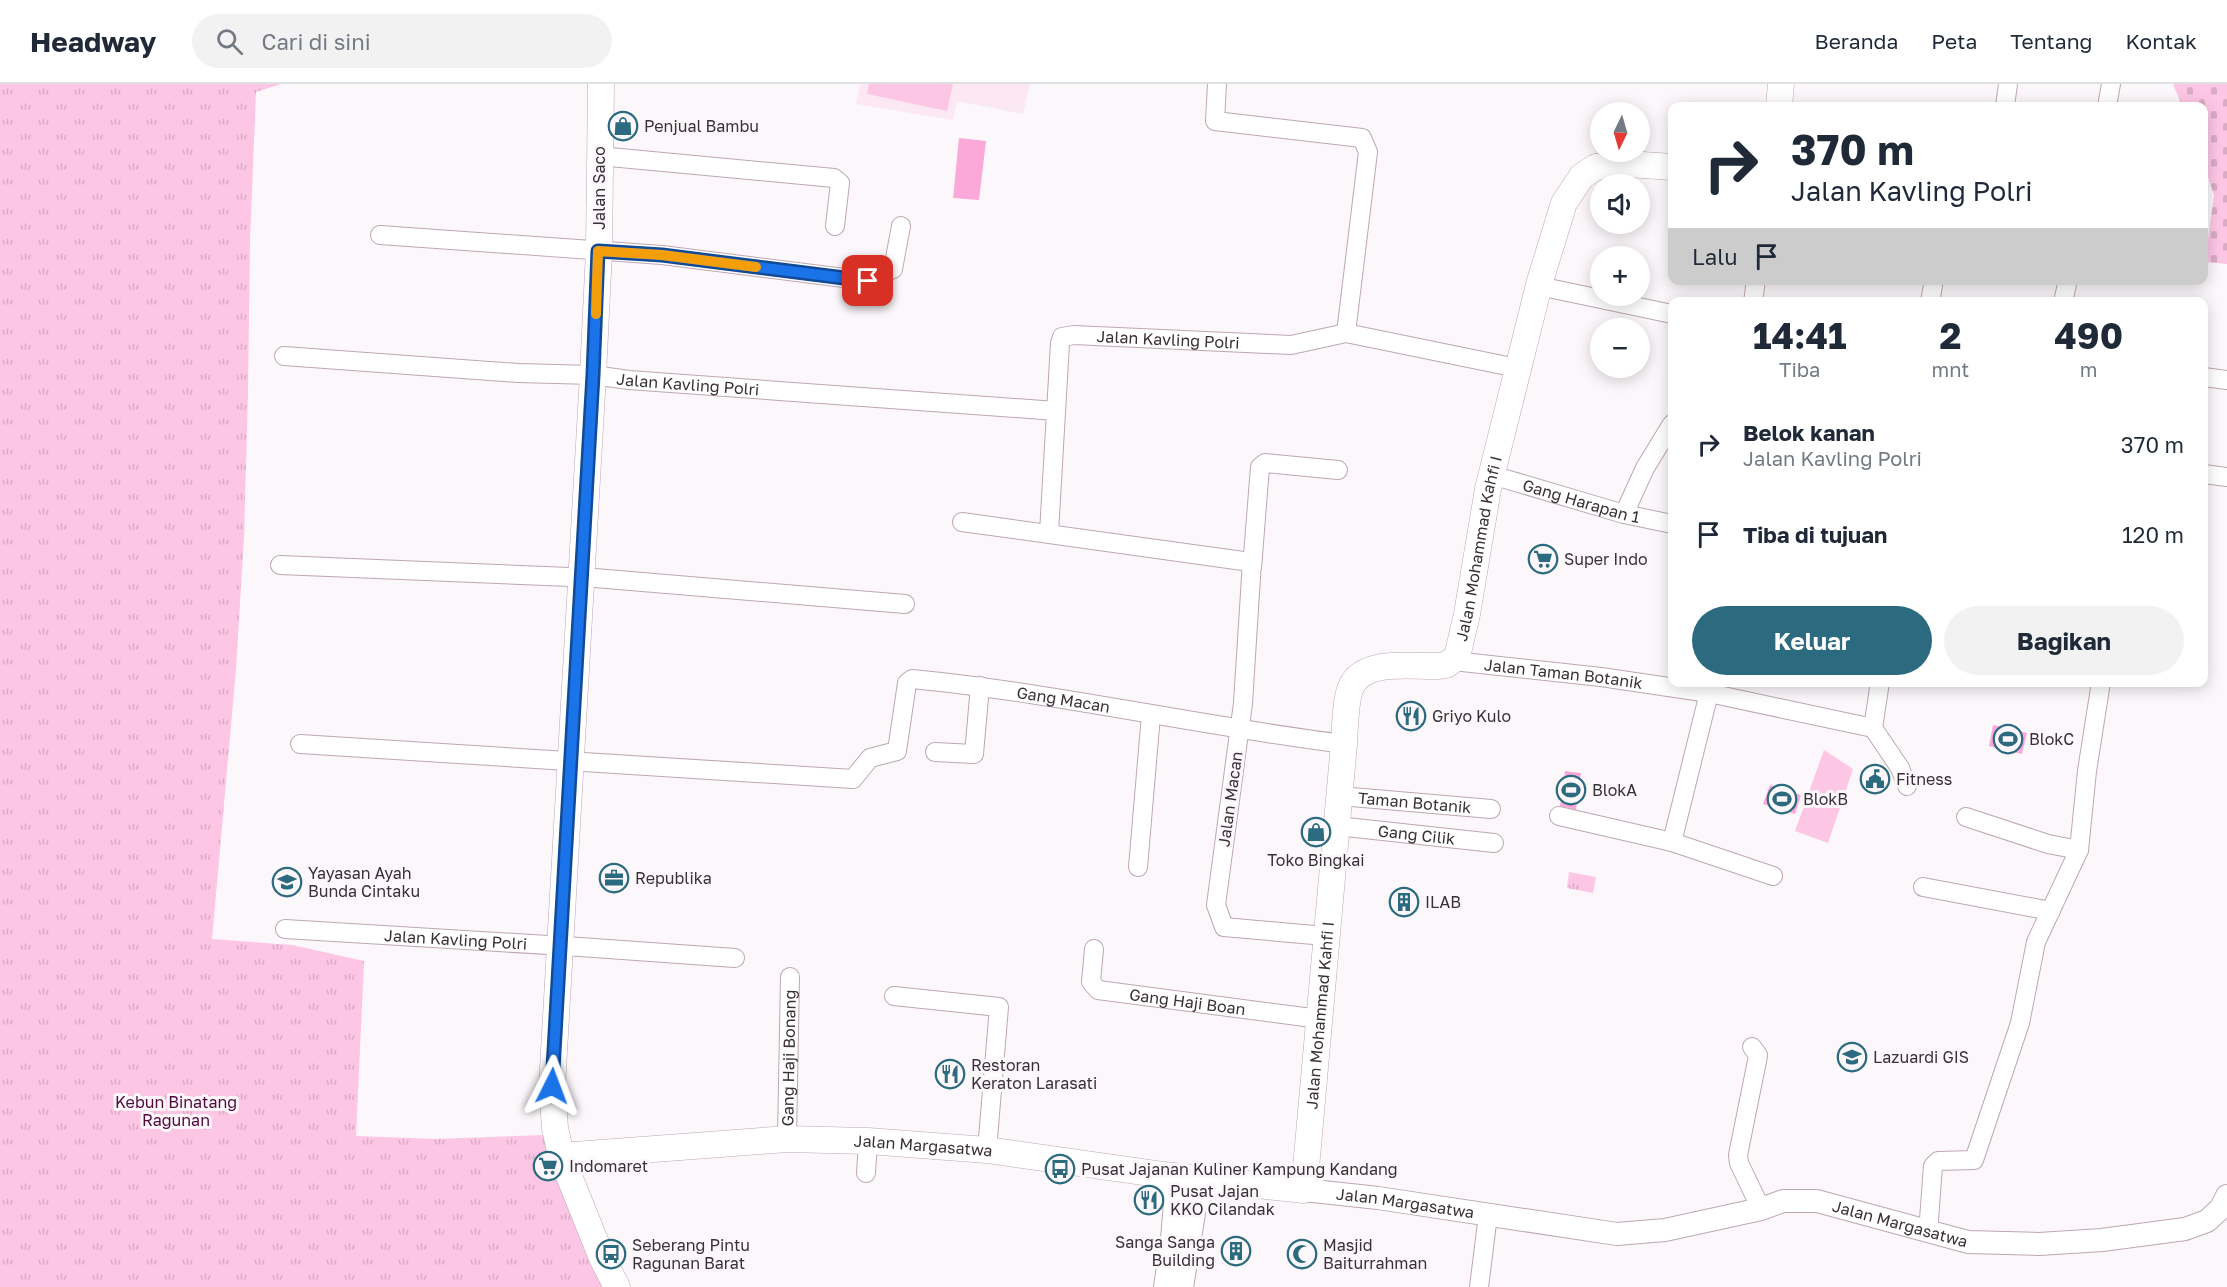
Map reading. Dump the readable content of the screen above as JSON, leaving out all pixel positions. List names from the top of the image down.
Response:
{
  "streets": {
    "main road": ["Jalan Saco", "Jalan Mohammad Kahfi I", "Jalan Margasatwa"],
    "street": [
      "Jalan Kavling Polri",
      "Gang Harapan 1",
      "Jalan Taman Botanik",
      "Gang Macan",
      "Jalan Macan",
      "Taman Botanik",
      "Gang Cilik",
      "Gang Haji Boan",
      "Gang Haji Bonang"
    ]
  },
  "crossings": [
    ["Jalan Saco", "Jalan Kavling Polri"],
    ["Jalan Saco", "Gang Macan"],
    ["Jalan Saco", "Jalan Margasatwa"],
    ["Gang Harapan 1", "Jalan Mohammad Kahfi I"],
    ["Jalan Mohammad Kahfi I", "Jalan Taman Botanik"],
    ["Jalan Mohammad Kahfi I", "Gang Macan"],
    ["Jalan Mohammad Kahfi I", "Jalan Macan"],
    ["Jalan Mohammad Kahfi I", "Taman Botanik"],
    ["Jalan Mohammad Kahfi I", "Gang Cilik"],
    ["Jalan Mohammad Kahfi I", "Gang Haji Boan"],
    ["Jalan Mohammad Kahfi I", "Jalan Margasatwa"],
    ["Gang Macan", "Jalan Macan"],
    ["Gang Haji Bonang", "Jalan Margasatwa"]
  ],
  "parks": ["Kebun Binatang Ragunan"],
  "places": {
    "shop": ["Penjual Bambu", "Toko Bingkai"],
    "supermarket": ["Super Indo", "Indomaret"],
    "restaurant": ["Griyo Kulo", "Restoran Keraton Larasati", "Pusat Jajan KKO Cilandak"],
    "sports": ["BlokC", "BlokA", "BlokB"],
    "public building": ["Fitness"],
    "office": ["Republika"],
    "school or university": ["Yayasan Ayah Bunda Cintaku", "Lazuardi GIS"],
    "building": ["ILAB", "Sanga Sanga Building"],
    "bus stop": ["Pusat Jajanan Kuliner Kampung Kandang", "Seberang Pintu Ragunan Barat"],
    "mosque": ["Masjid Baiturrahman"]
  },
  "north": "bottom",
  "page": {
    "header": "Headway",
    "search": "Cari di sini",
    "nav": [
      "Beranda",
      "Peta",
      "Tentang",
      "Kontak"
    ],
    "map_buttons": ["+", "−"],
    "turn": ["370 m", "Jalan Kavling Polri"],
    "then": "Lalu",
    "eta": [
      "14:41",
      "Tiba",
      "2",
      "mnt",
      "490",
      "m"
    ],
    "list": [
      {
        "name": "Belok kanan",
        "note": "Jalan Kavling Polri",
        "value": "370 m"
      },
      {
        "name": "Tiba di tujuan",
        "value": "120 m"
      }
    ],
    "buttons": ["Keluar", "Bagikan"]
  }
}
